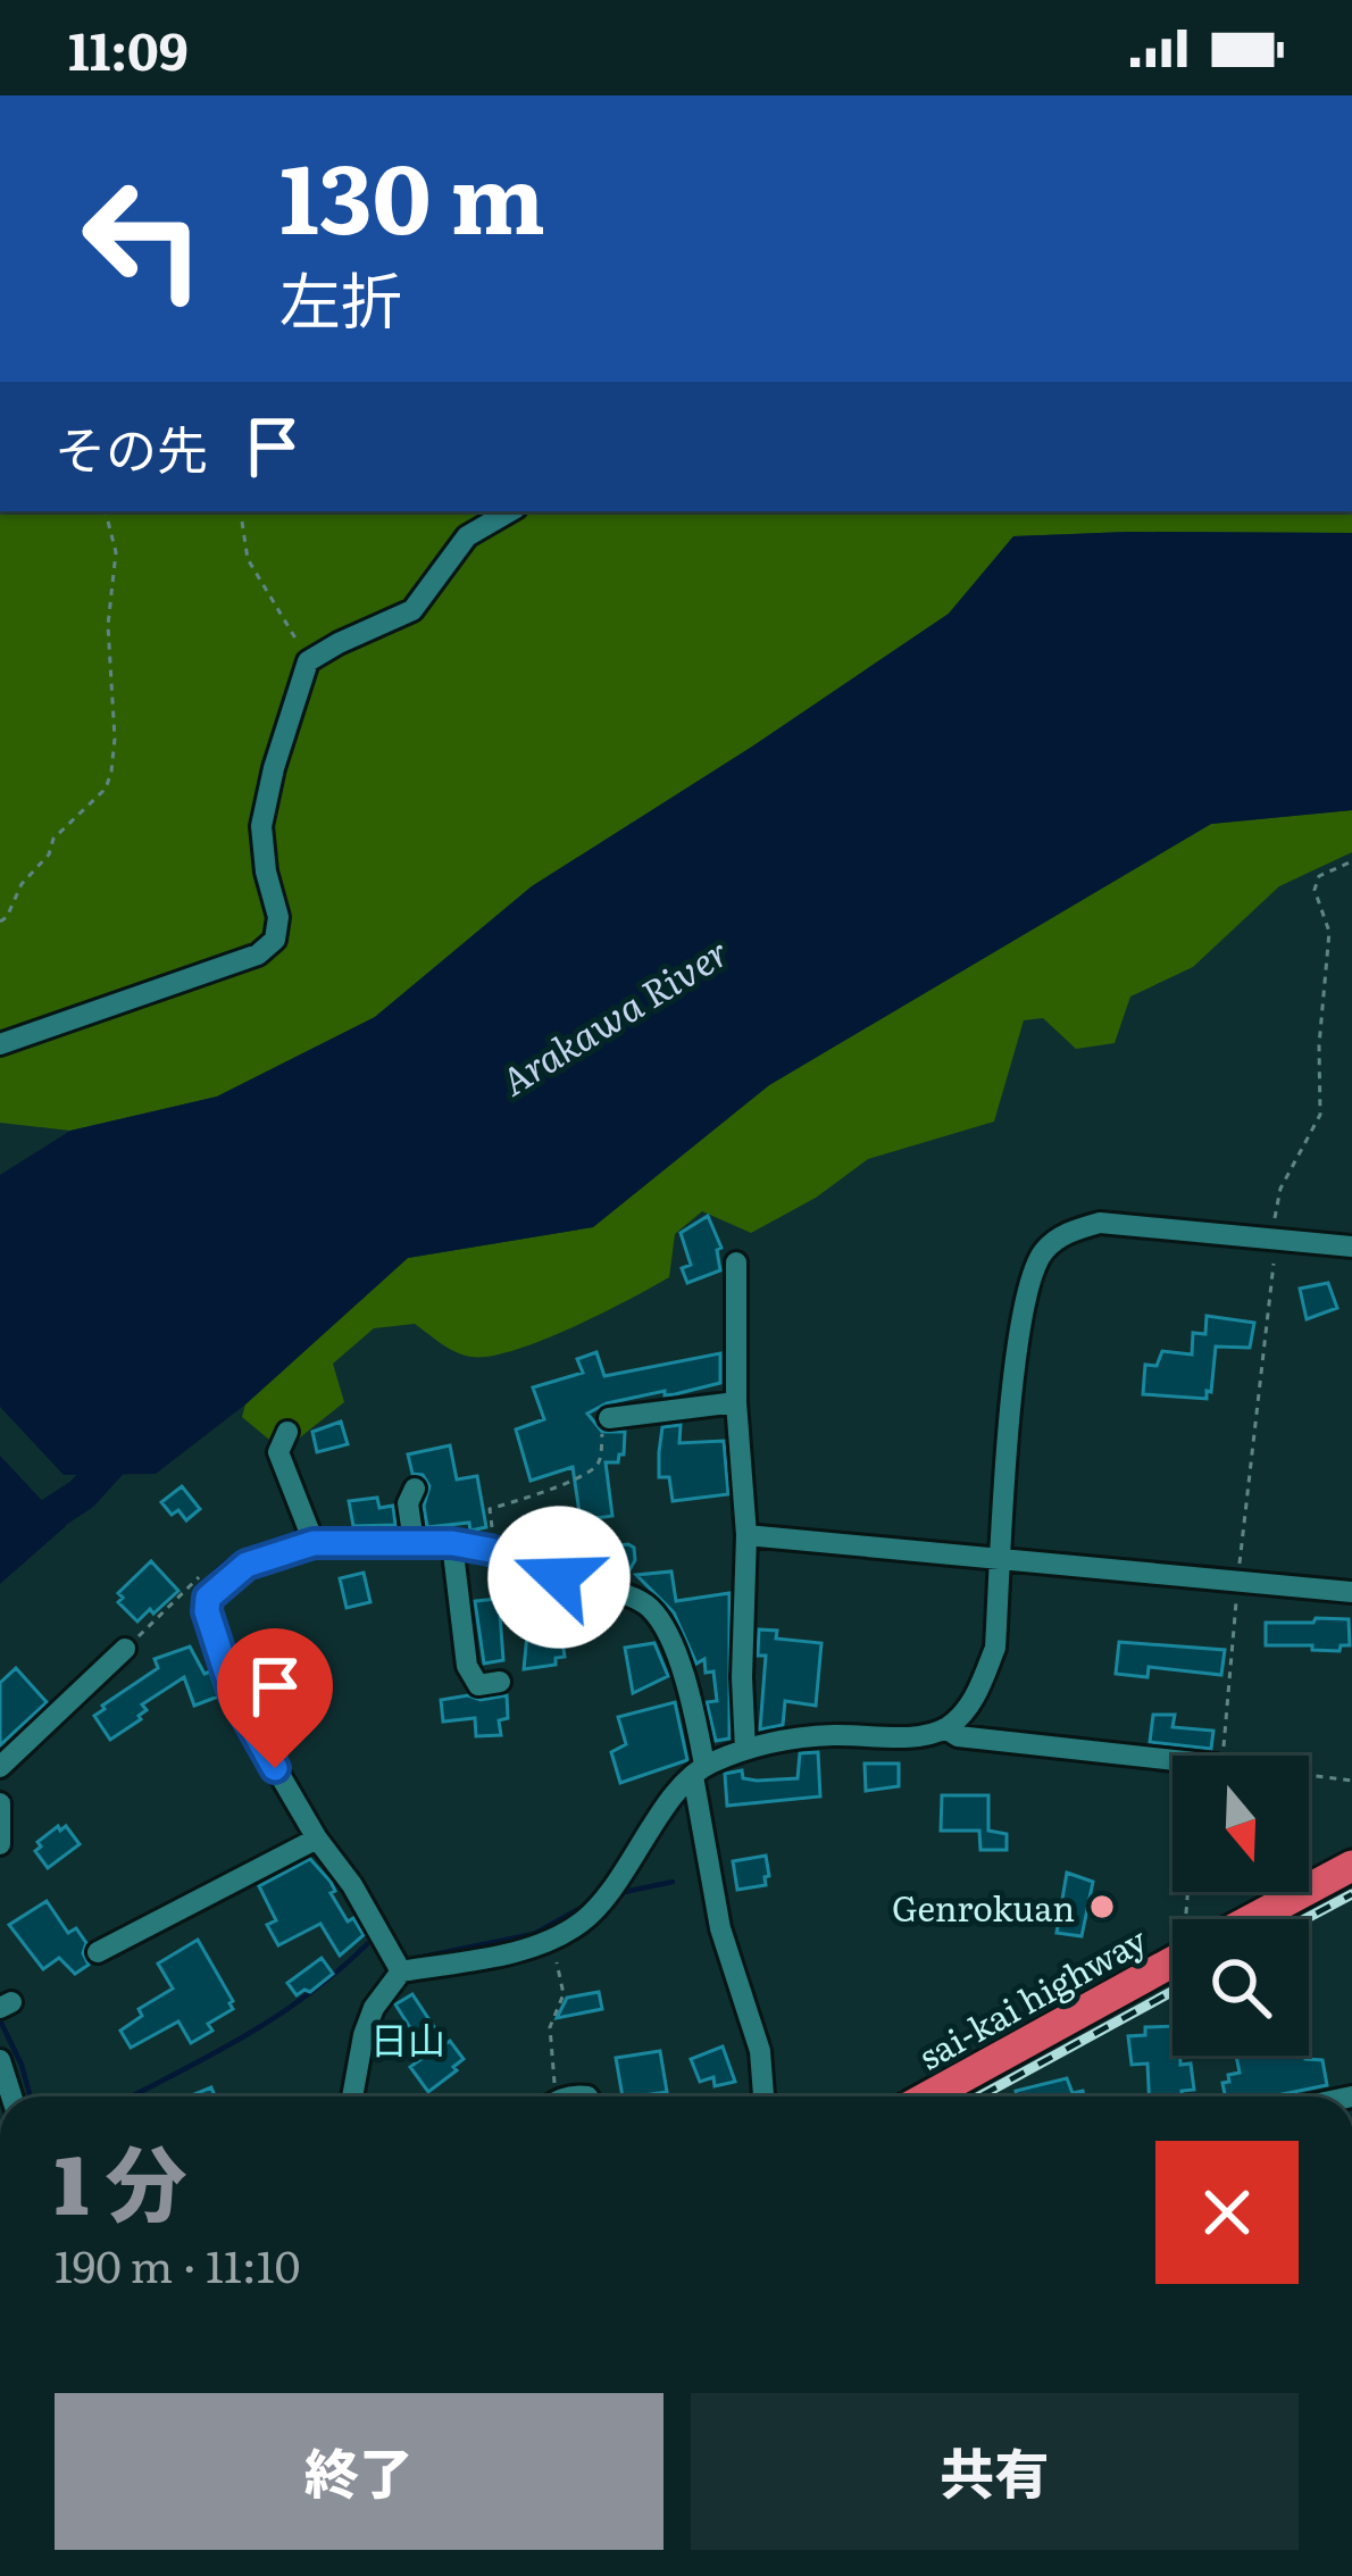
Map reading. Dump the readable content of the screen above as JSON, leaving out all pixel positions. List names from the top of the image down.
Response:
{
  "streets": {
    "highway": ["sai-kai highway"]
  },
  "districts": ["日山"],
  "water": ["Arakawa River"],
  "places": ["Genrokuan"],
  "north": "bottom",
  "page": {
    "status": "11:09",
    "turn": ["130 m", "左折"],
    "then": "その先",
    "heading": ["1 分", "190 m · 11:10"],
    "buttons": ["終了", "共有"]
  }
}
